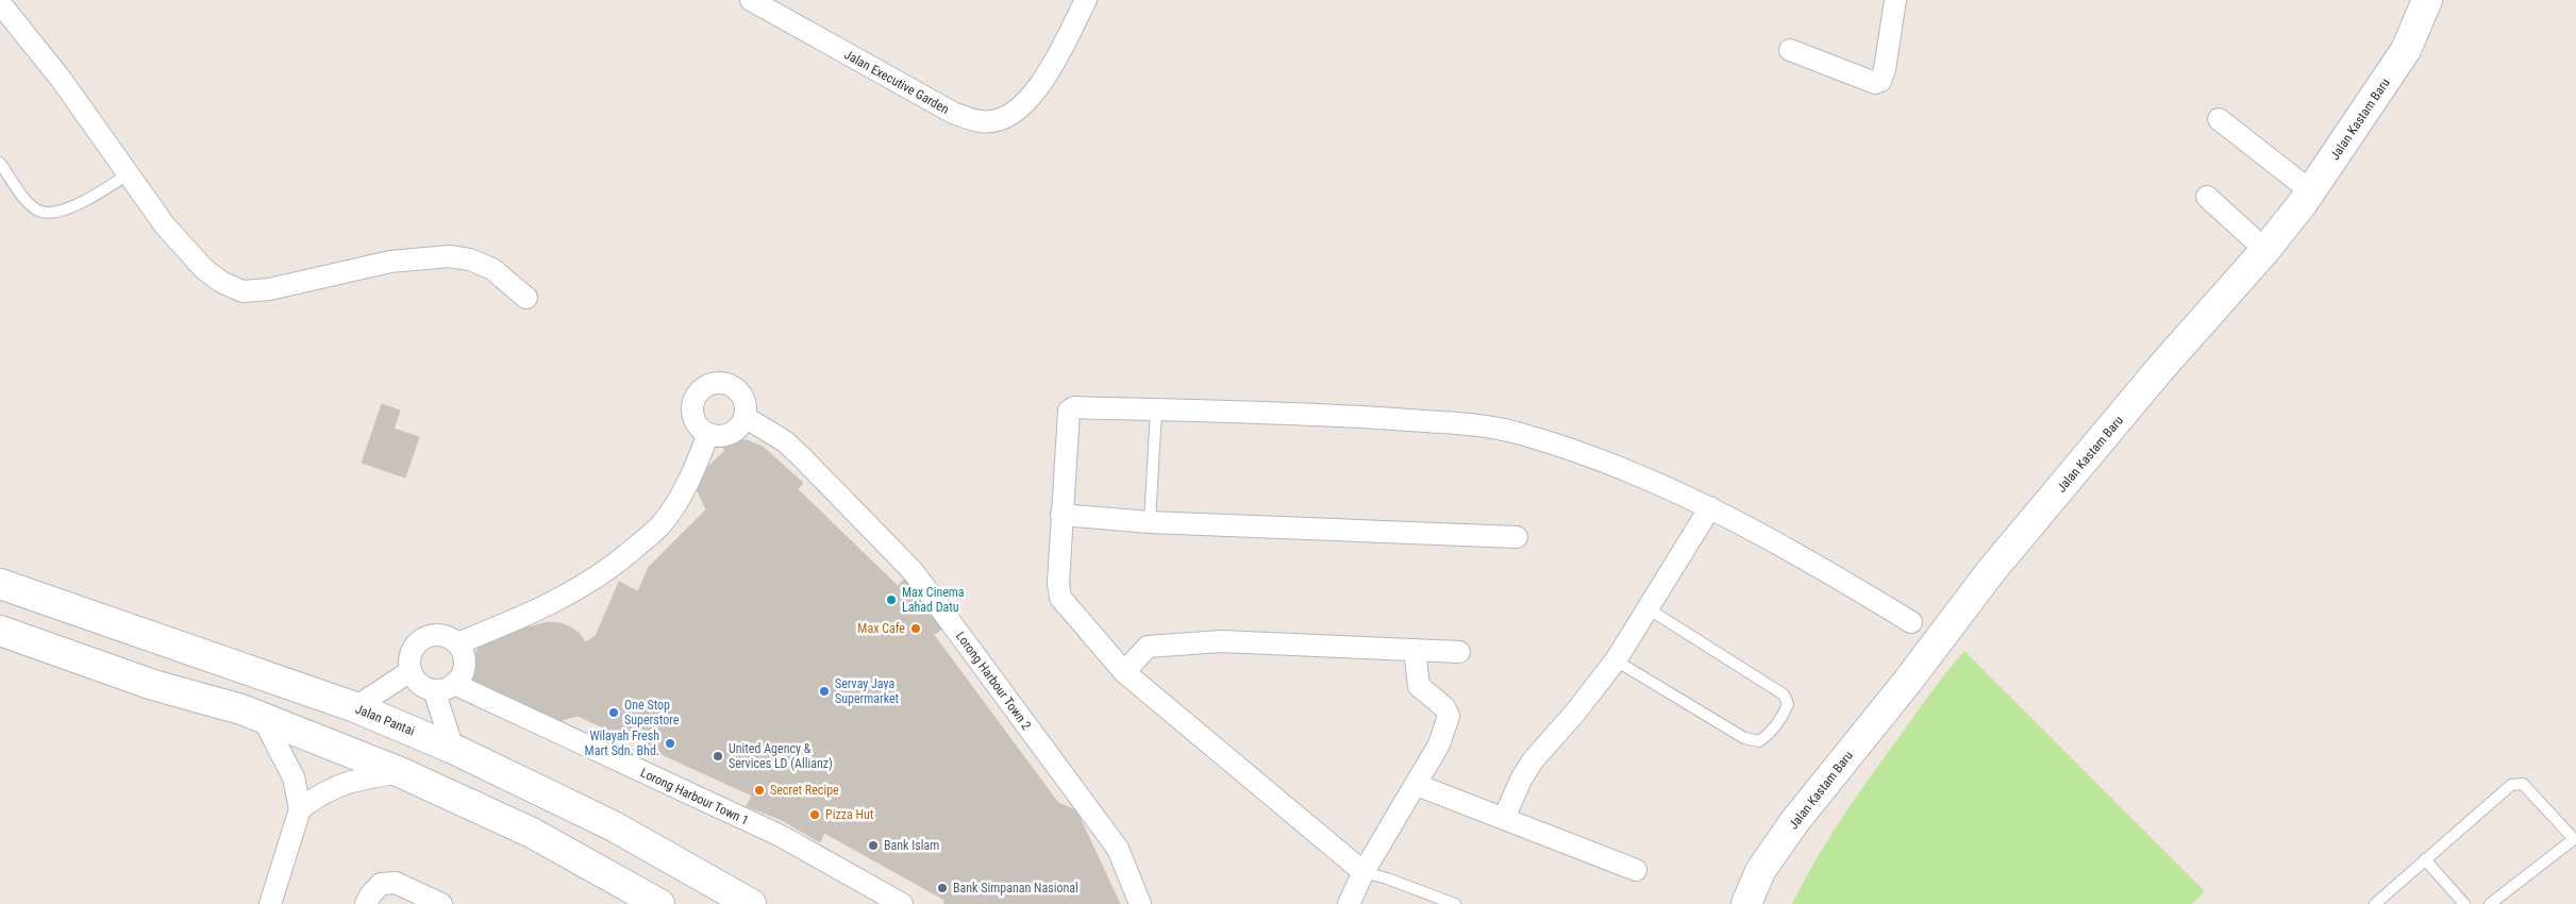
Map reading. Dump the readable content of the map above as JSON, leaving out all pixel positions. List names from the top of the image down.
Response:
{
  "streets": {
    "street": [
      "Jalan Executive Garden",
      "Jalan Kastam Baru",
      "Lorong Harbour Town 2",
      "Jalan Pantai",
      "Lorong Harbour Town 1"
    ]
  },
  "places": [
    "Max Cinema Lahad Datu",
    "Max Cafe",
    "Servay Jaya Supermarket",
    "One Stop Superstore",
    "Wilayah Fresh Mart Sdn. Bhd.",
    "United Agency & Services LD (Allianz)",
    "Secret Recipe",
    "Pizza Hut",
    "Bank Islam",
    "Bank Simpanan Nasional"
  ]
}
